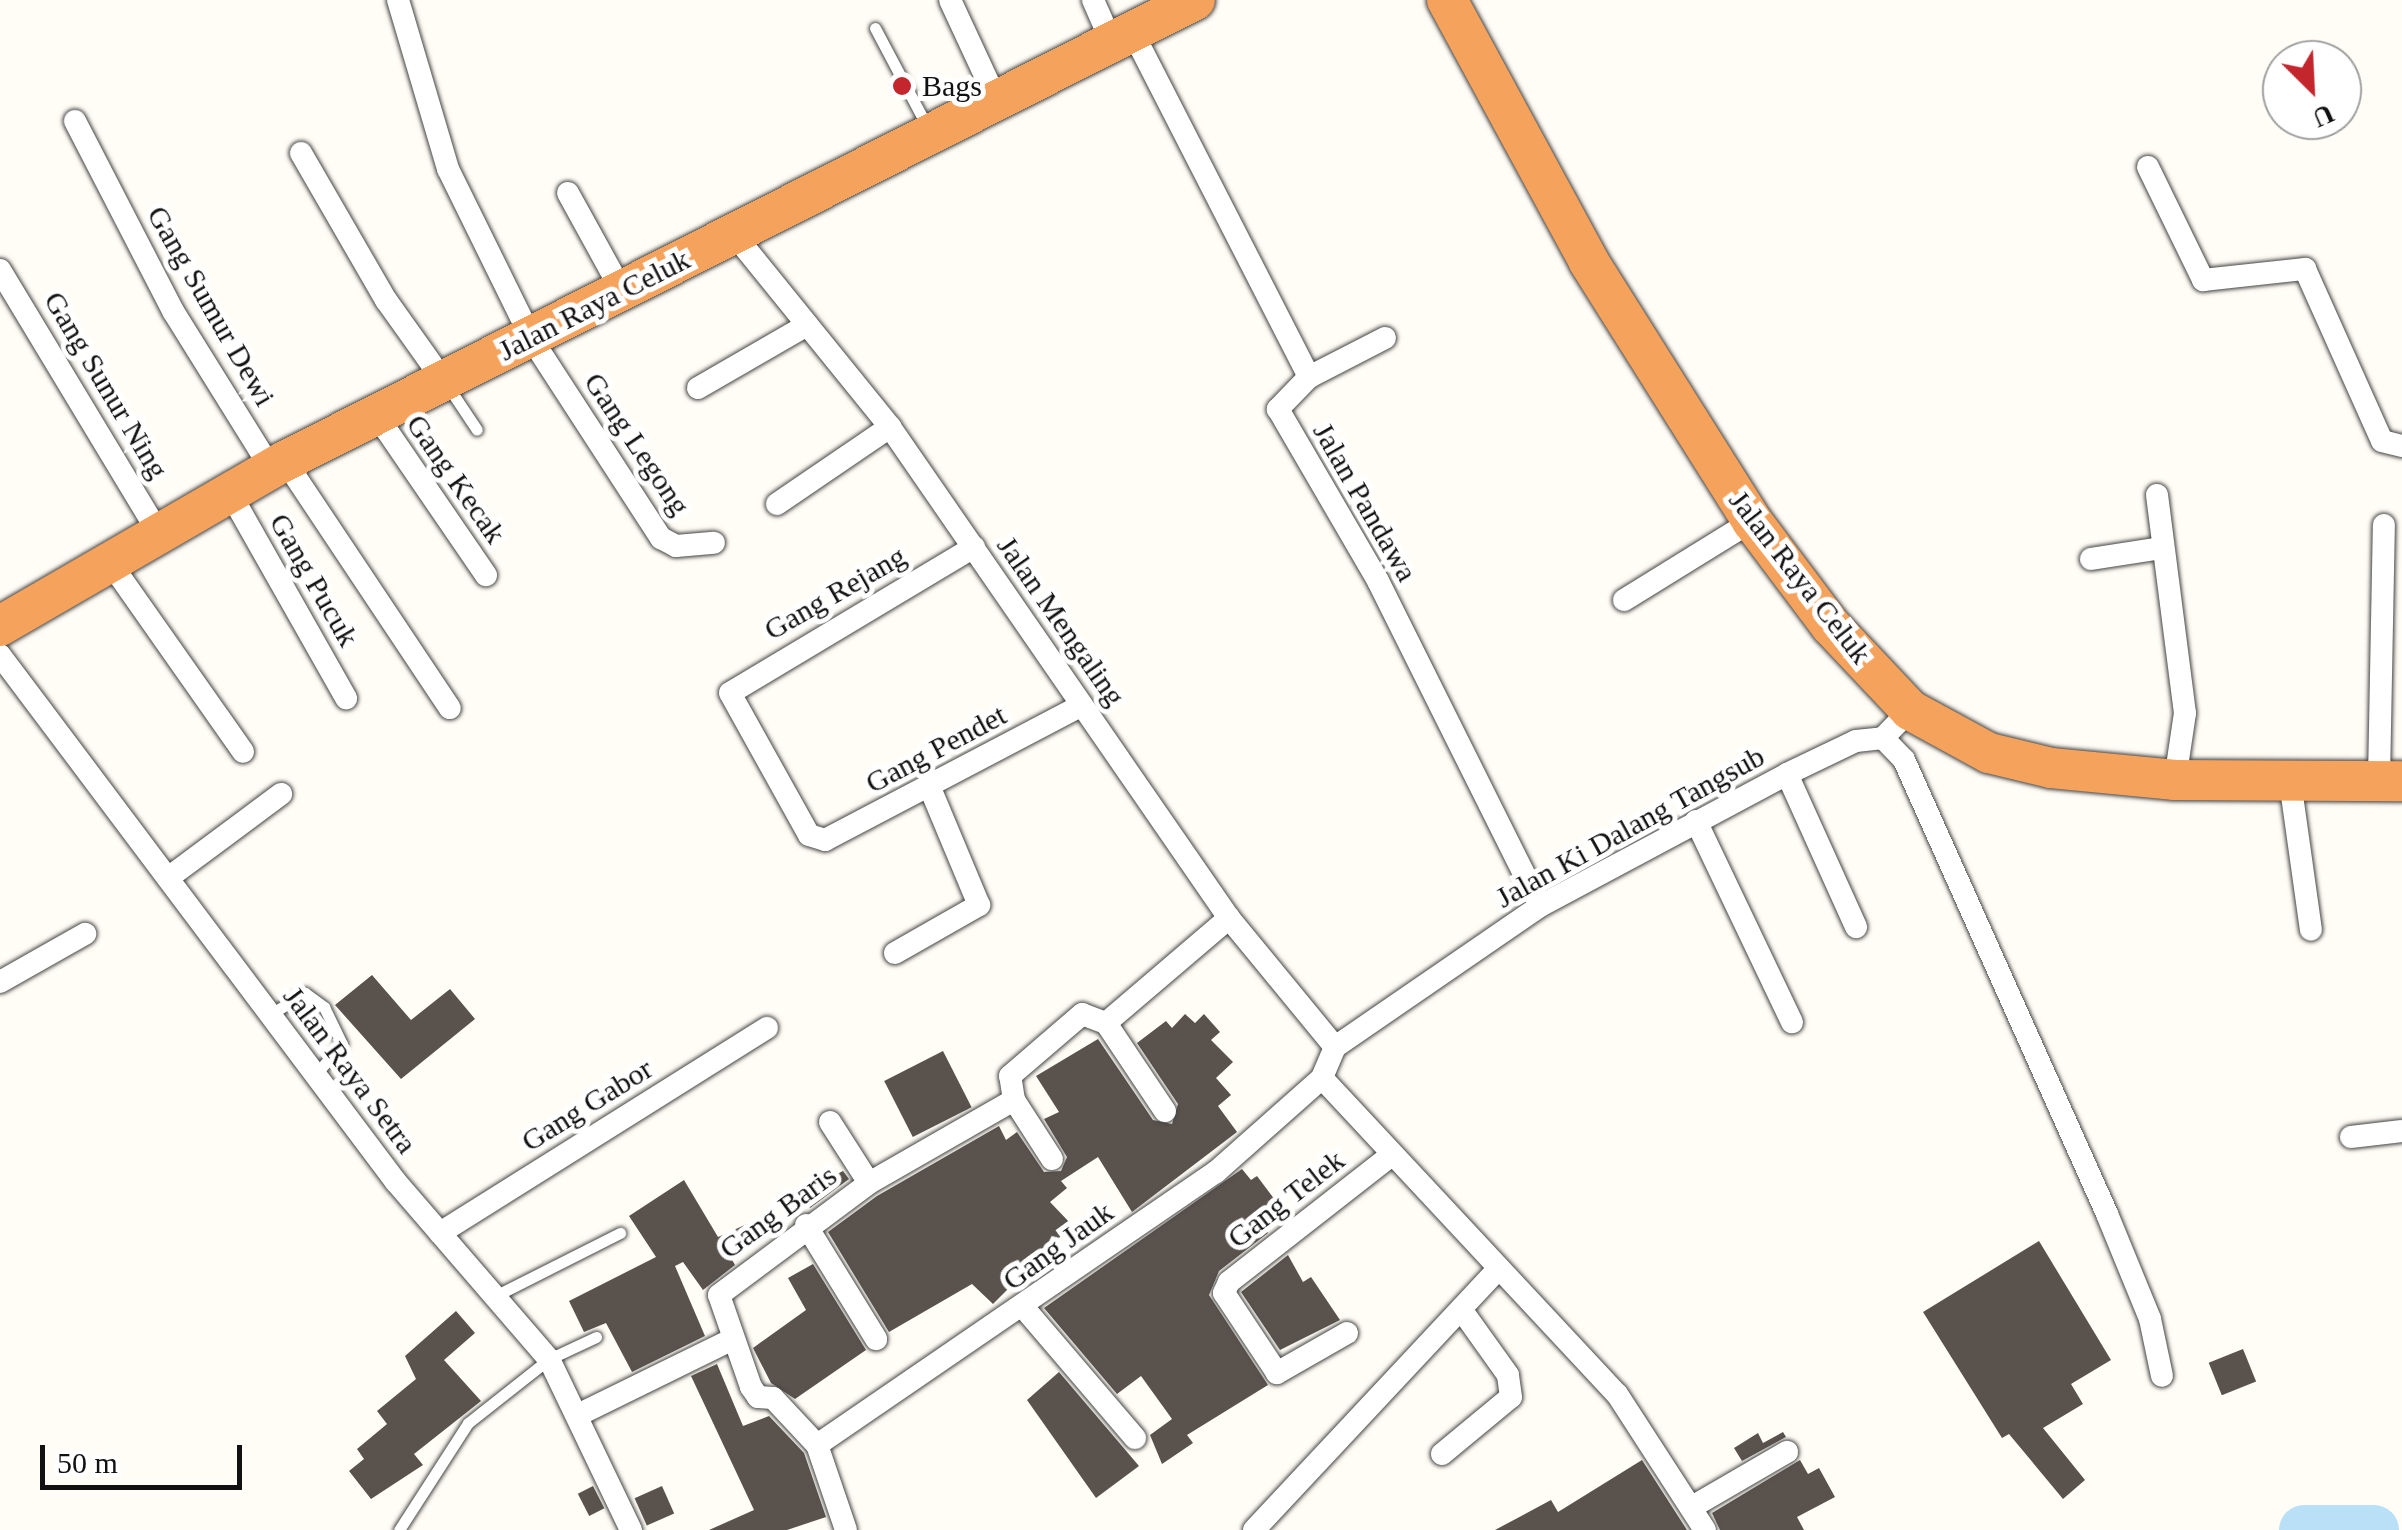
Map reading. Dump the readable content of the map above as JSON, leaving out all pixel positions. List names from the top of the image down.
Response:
{
  "streets": {
    "highway": ["Jalan Raya Celuk"],
    "street": [
      "Gang Sumur Dewi",
      "Gang Sunur Ning",
      "Gang Legong",
      "Gang Kecak",
      "Jalan Pandawa",
      "Gang Pucuk",
      "Gang Rejang",
      "Jalan Mengaling",
      "Gang Pendet",
      "Jalan Ki Dalang Tangsub",
      "Jalan Raya Setra",
      "Gang Gabor",
      "Gang Telek",
      "Gang Baris",
      "Gang Jauk"
    ]
  },
  "crossings": [
    ["Jalan Raya Celuk", "Gang Sumur Dewi"],
    ["Jalan Raya Celuk", "Gang Sunur Ning"],
    ["Jalan Raya Celuk", "Gang Legong"],
    ["Jalan Raya Celuk", "Gang Kecak"],
    ["Jalan Raya Celuk", "Gang Pucuk"],
    ["Jalan Raya Celuk", "Jalan Mengaling"],
    ["Jalan Raya Celuk", "Jalan Ki Dalang Tangsub"],
    ["Jalan Pandawa", "Jalan Ki Dalang Tangsub"],
    ["Gang Rejang", "Jalan Mengaling"],
    ["Gang Rejang", "Gang Pendet"],
    ["Jalan Mengaling", "Gang Pendet"],
    ["Jalan Mengaling", "Jalan Ki Dalang Tangsub"],
    ["Jalan Raya Setra", "Gang Gabor"],
    ["Gang Baris", "Gang Jauk"]
  ],
  "places": ["Bags"],
  "scale_bar": "50 m",
  "north": "bottom right"
}
